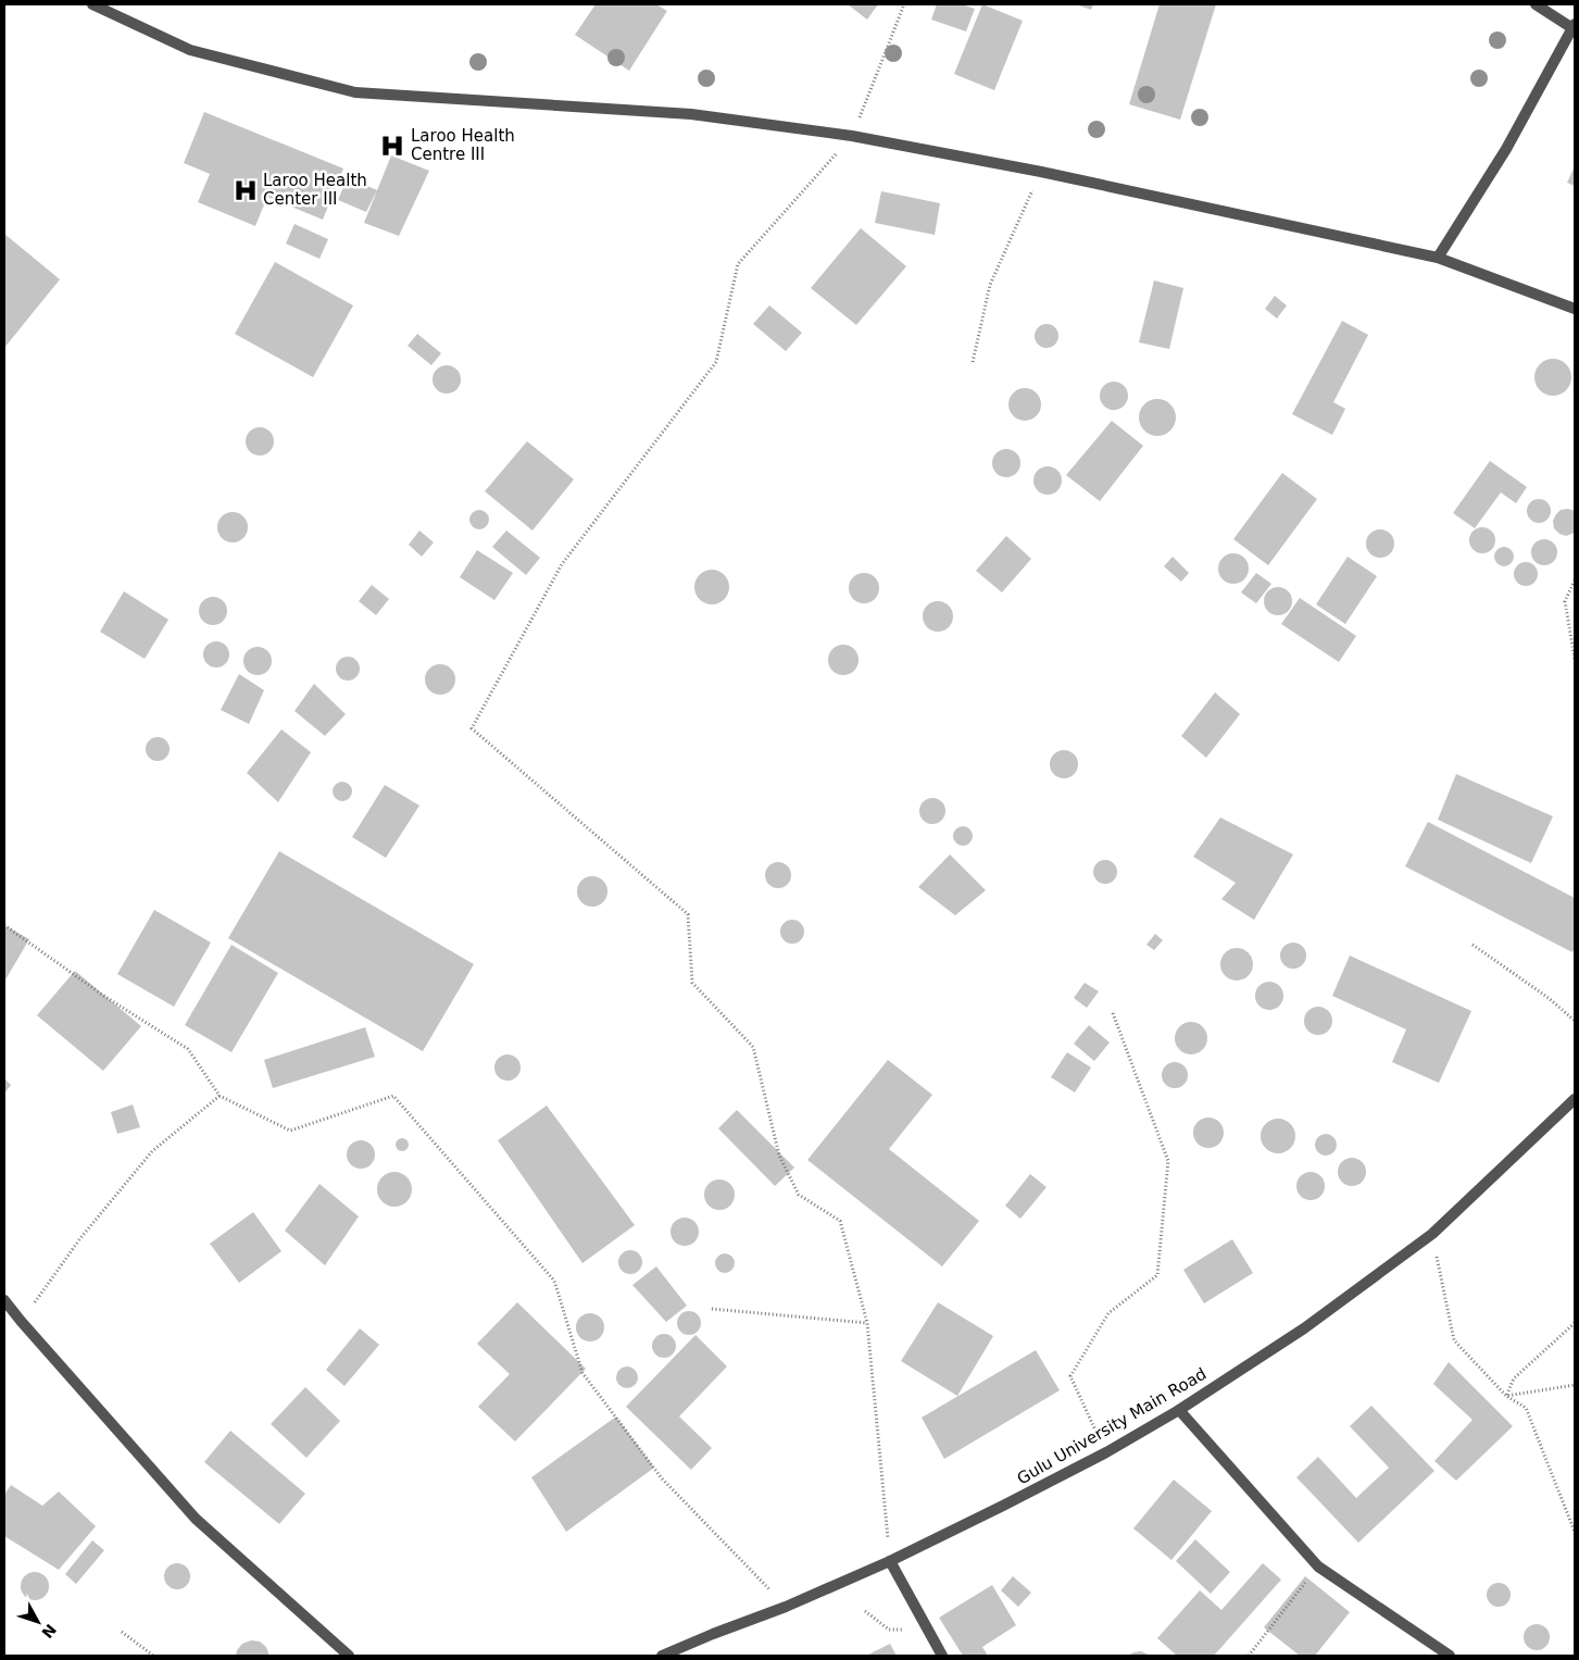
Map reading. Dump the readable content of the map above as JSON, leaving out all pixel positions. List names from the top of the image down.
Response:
{
  "streets": {
    "street": ["Gulu University Main Road"]
  },
  "places": {
    "hospital": ["Laroo Health Centre III", "Laroo Health Center III"]
  },
  "north": "bottom right"
}
